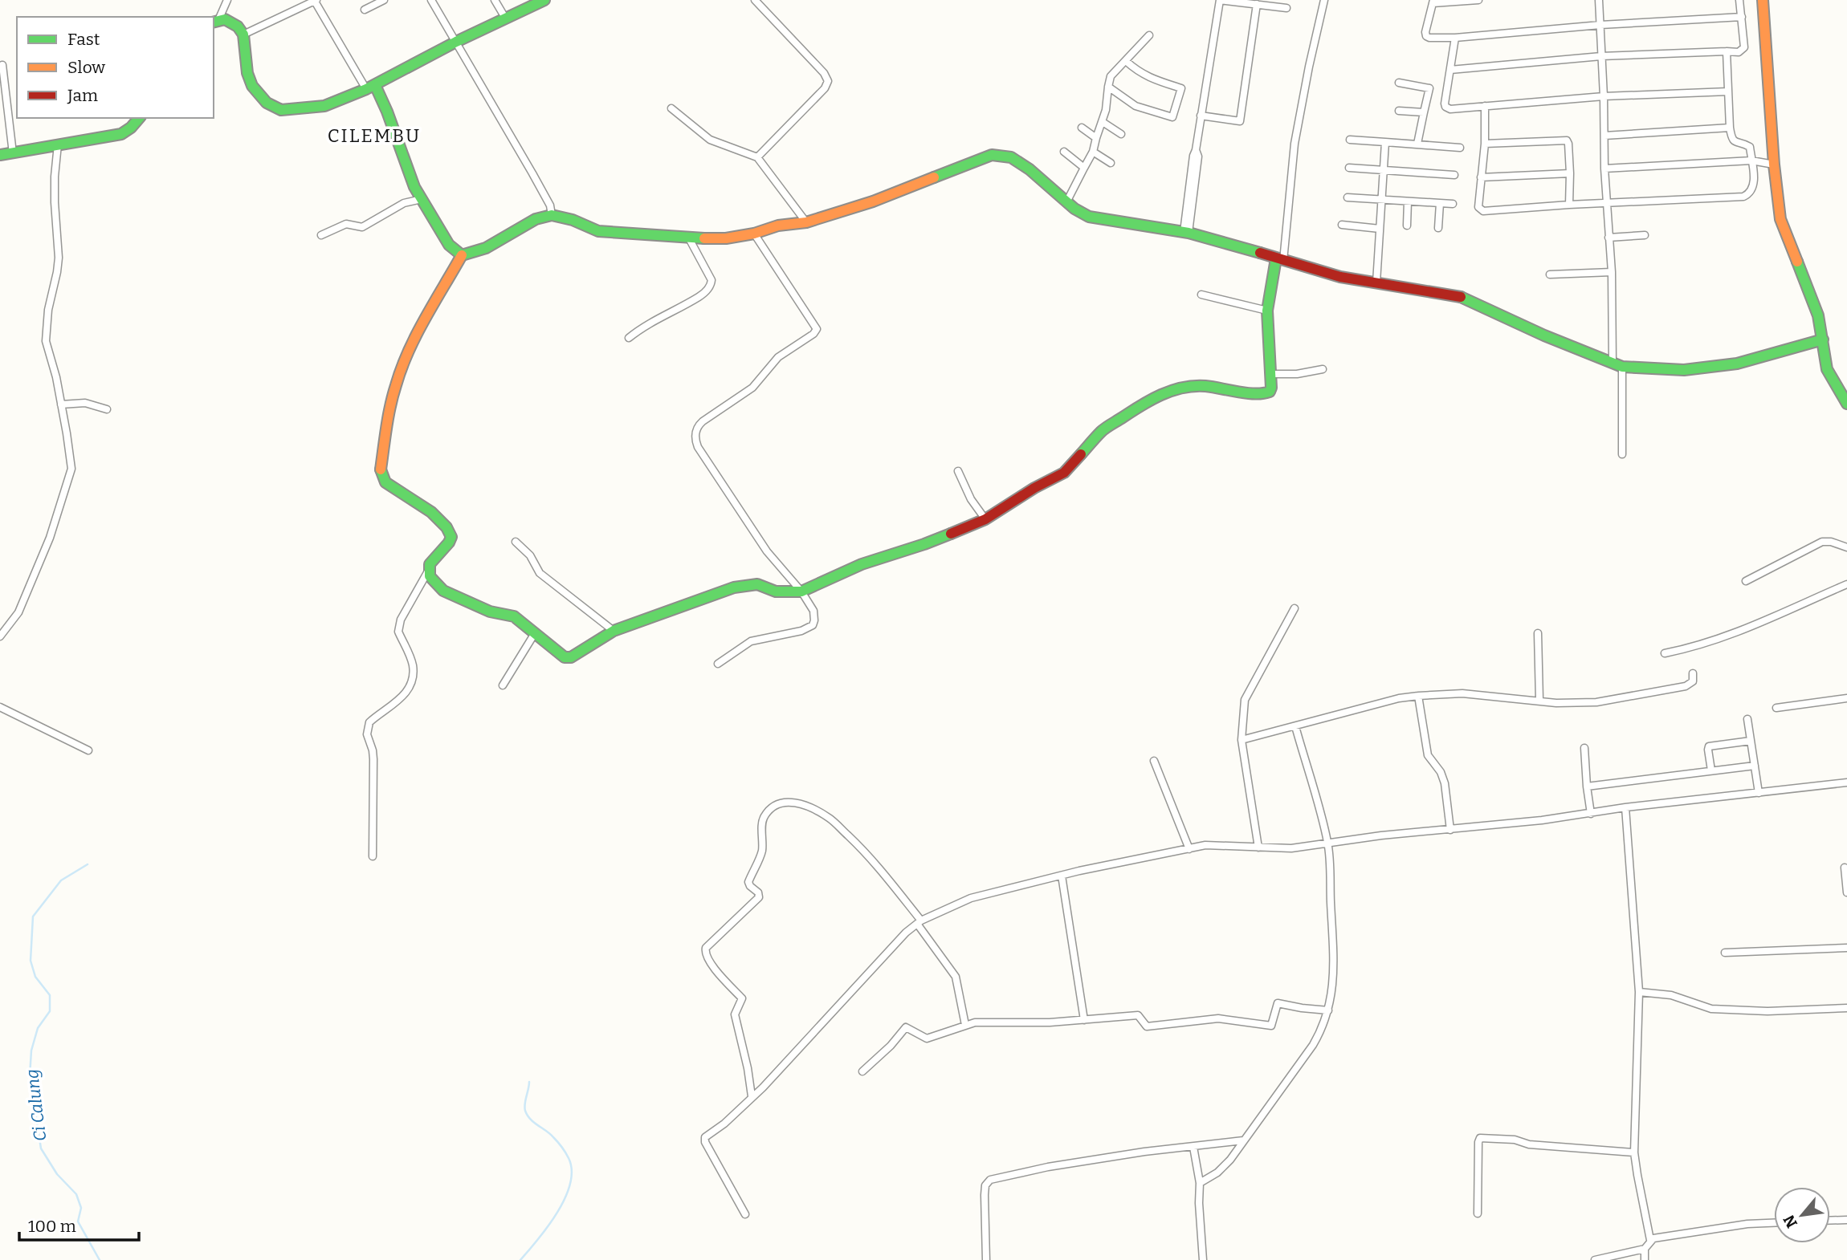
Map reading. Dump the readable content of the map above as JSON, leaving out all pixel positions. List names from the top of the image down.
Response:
{
  "districts": ["CILEMBU"],
  "water": ["Ci Calung"],
  "legend": ["Fast", "Slow", "Jam"],
  "scale_bar": "100 m",
  "north": "bottom left"
}
